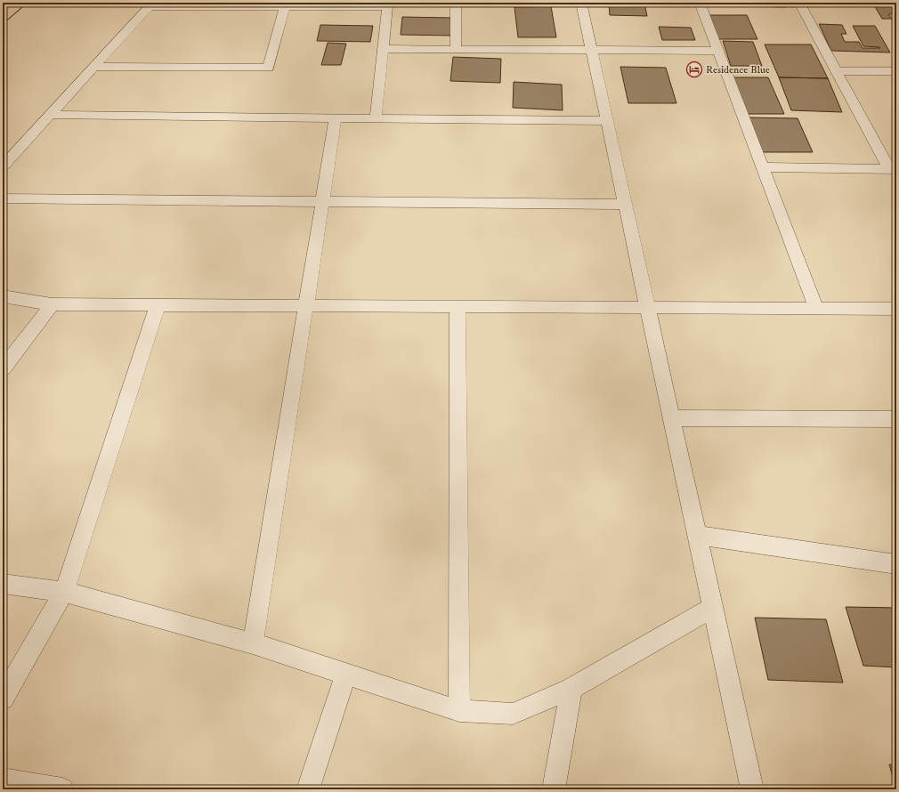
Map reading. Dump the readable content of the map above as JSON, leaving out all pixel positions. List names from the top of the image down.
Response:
{
  "places": {
    "hotel": ["Residence Blue"]
  }
}
